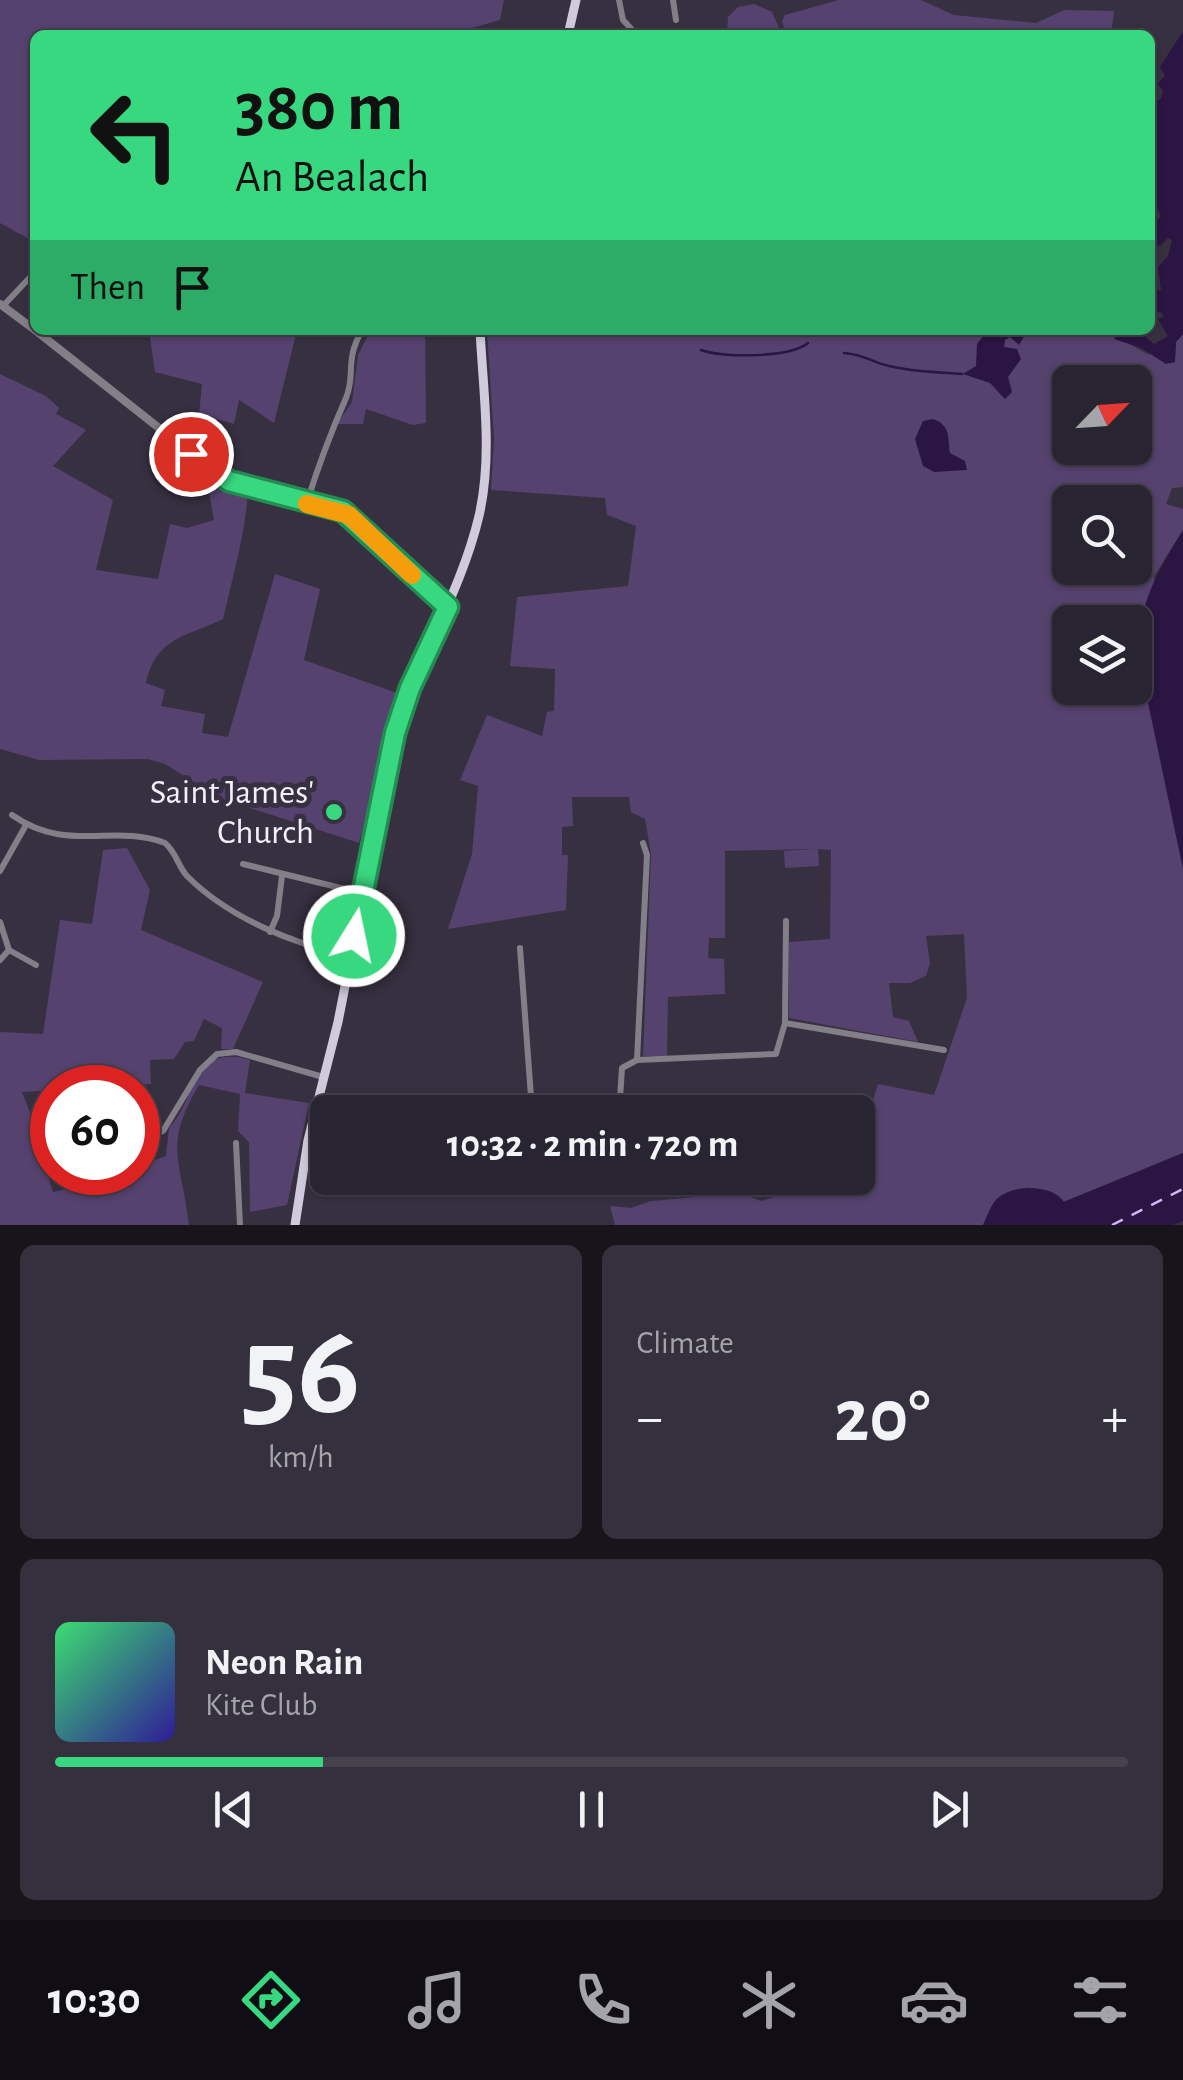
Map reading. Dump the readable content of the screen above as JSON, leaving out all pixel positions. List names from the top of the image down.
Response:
{
  "places": ["Saint James' Church"],
  "north": "top right",
  "page": {
    "turn": ["380 m", "An Bealach"],
    "then": "Then",
    "limit": "60",
    "trip": "10:32 · 2 min · 720 m",
    "tile": [
      ["56", "km/h"],
      "Climate"
    ],
    "heat": ["−", "20°", "+"],
    "song": ["Neon Rain", "Kite Club"],
    "tabs": "10:30"
  }
}
